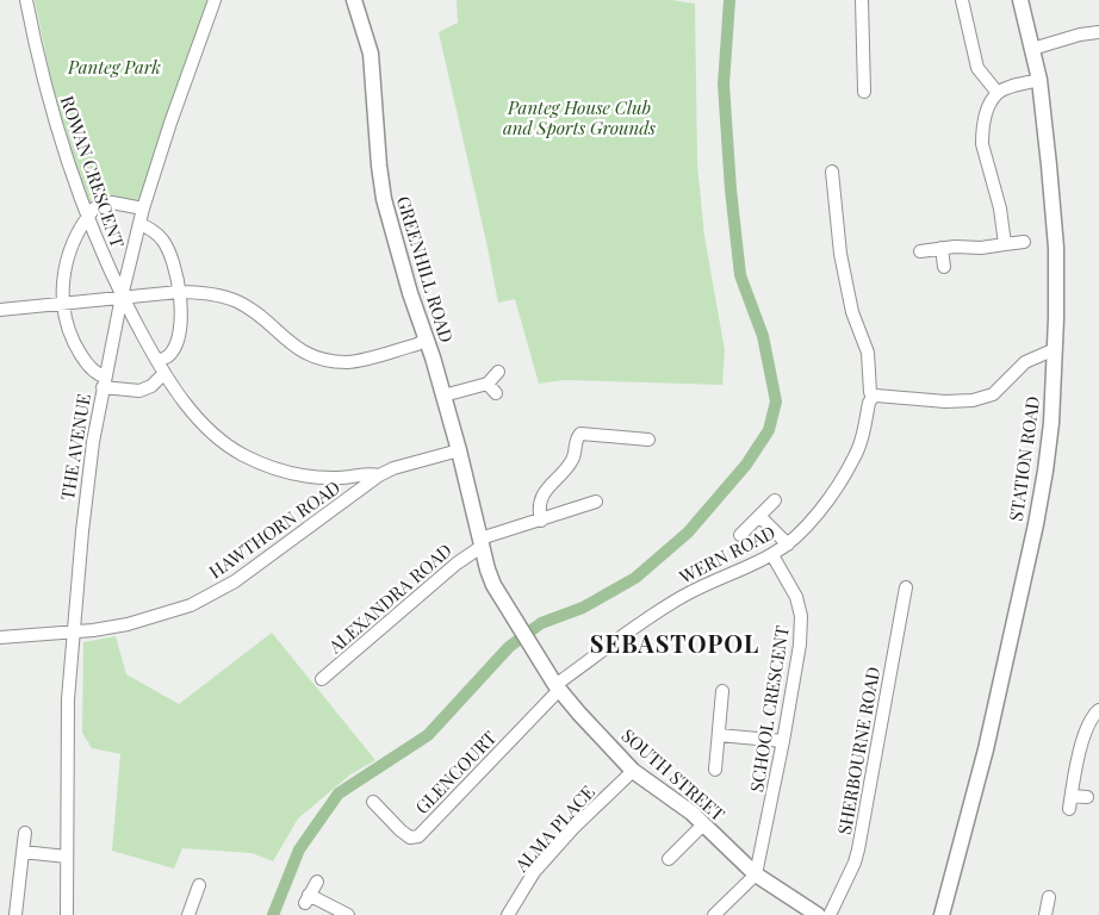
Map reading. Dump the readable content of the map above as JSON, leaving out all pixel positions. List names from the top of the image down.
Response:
{
  "streets": {
    "street": [
      "ROWAN CRESCENT",
      "GREENHILL ROAD",
      "THE AVENUE",
      "STATION ROAD",
      "HAWTHORN ROAD",
      "WERN ROAD",
      "ALEXANDRA ROAD",
      "SCHOOL CRESCENT",
      "SHERBOURNE ROAD",
      "GLENCOURT",
      "SOUTH STREET",
      "ALMA PLACE"
    ]
  },
  "crossings": [
    ["ROWAN CRESCENT", "THE AVENUE"],
    ["ROWAN CRESCENT", "HAWTHORN ROAD"],
    ["GREENHILL ROAD", "HAWTHORN ROAD"],
    ["GREENHILL ROAD", "ALEXANDRA ROAD"],
    ["GREENHILL ROAD", "SOUTH STREET"],
    ["THE AVENUE", "HAWTHORN ROAD"],
    ["WERN ROAD", "SCHOOL CRESCENT"],
    ["WERN ROAD", "GLENCOURT"],
    ["WERN ROAD", "SOUTH STREET"],
    ["ALEXANDRA ROAD", "SOUTH STREET"],
    ["SCHOOL CRESCENT", "SOUTH STREET"],
    ["GLENCOURT", "SOUTH STREET"],
    ["SOUTH STREET", "ALMA PLACE"]
  ],
  "districts": ["SEBASTOPOL"],
  "parks": ["Panteg Park", "Panteg House Club and Sports Grounds"]
}
